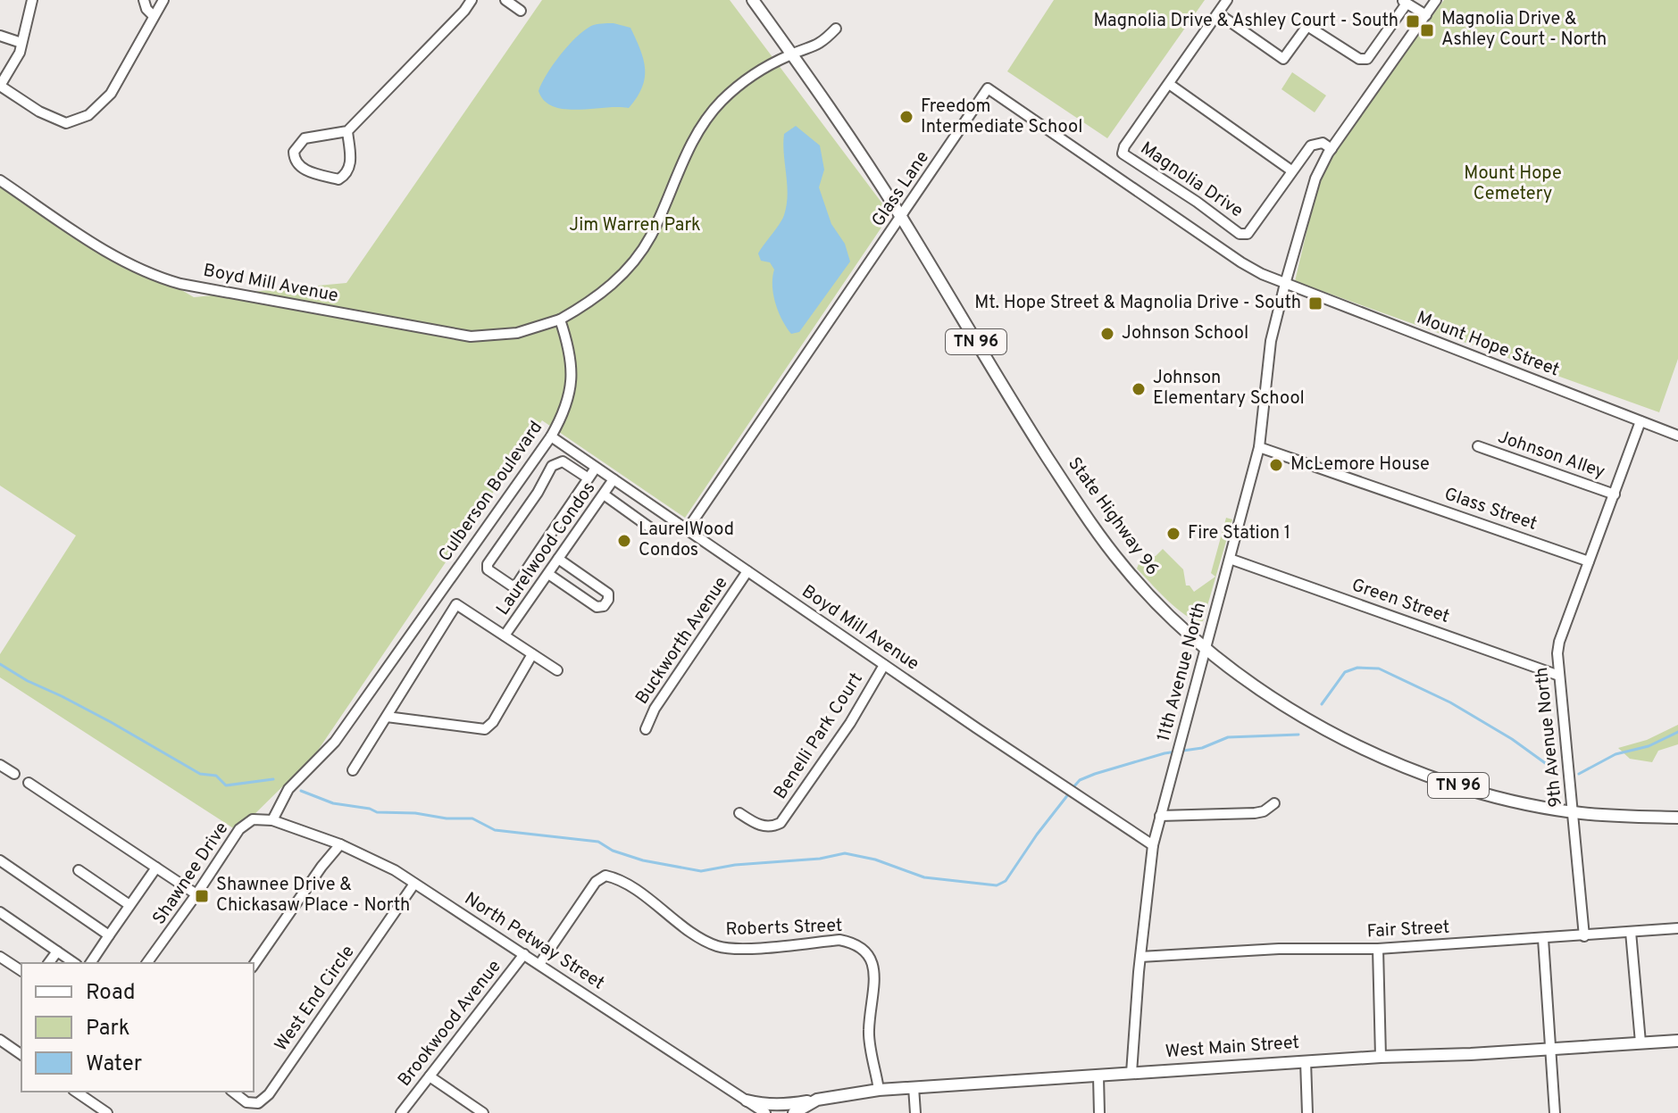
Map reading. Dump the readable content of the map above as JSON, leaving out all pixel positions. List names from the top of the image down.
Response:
{
  "streets": {
    "main road": ["TN 96", "State Highway 96", "West Main Street"],
    "street": [
      "Magnolia Drive",
      "Glass Lane",
      "Boyd Mill Avenue",
      "Mount Hope Street",
      "Johnson Alley",
      "Culberson Boulevard",
      "Glass Street",
      "Laurelwood Condos",
      "Green Street",
      "Buckworth Avenue",
      "11th Avenue North",
      "Benelli Park Court",
      "9th Avenue North",
      "Shawnee Drive",
      "Roberts Street",
      "Fair Street",
      "North Petway Street",
      "West End Circle",
      "Brookwood Avenue"
    ]
  },
  "crossings": [
    ["Glass Lane", "Boyd Mill Avenue"],
    ["Glass Lane", "Mount Hope Street"],
    ["Glass Lane", "State Highway 96"],
    ["Glass Lane", "11th Avenue North"],
    ["Boyd Mill Avenue", "Culberson Boulevard"],
    ["Boyd Mill Avenue", "Laurelwood Condos"],
    ["Boyd Mill Avenue", "Buckworth Avenue"],
    ["Boyd Mill Avenue", "11th Avenue North"],
    ["Boyd Mill Avenue", "Benelli Park Court"],
    ["Mount Hope Street", "11th Avenue North"],
    ["Mount Hope Street", "9th Avenue North"],
    ["Johnson Alley", "9th Avenue North"],
    ["Culberson Boulevard", "Shawnee Drive"],
    ["Culberson Boulevard", "North Petway Street"],
    ["Glass Street", "11th Avenue North"],
    ["Glass Street", "9th Avenue North"],
    ["State Highway 96", "11th Avenue North"],
    ["State Highway 96", "9th Avenue North"],
    ["Green Street", "11th Avenue North"],
    ["Green Street", "9th Avenue North"],
    ["11th Avenue North", "Fair Street"],
    ["11th Avenue North", "West Main Street"],
    ["9th Avenue North", "Fair Street"],
    ["Shawnee Drive", "North Petway Street"],
    ["Roberts Street", "North Petway Street"],
    ["Roberts Street", "West Main Street"],
    ["North Petway Street", "West End Circle"],
    ["North Petway Street", "Brookwood Avenue"]
  ],
  "parks": ["Mount Hope Cemetery", "Jim Warren Park"],
  "places": {
    "transit": [
      "Magnolia Drive & Ashley Court - South",
      "Magnolia Drive & Ashley Court - North",
      "Mt. Hope Street & Magnolia Drive - South",
      "Shawnee Drive & Chickasaw Place - North"
    ],
    "other": [
      "Freedom Intermediate School",
      "Johnson School",
      "Johnson Elementary School",
      "McLemore House",
      "Fire Station 1",
      "LaurelWood Condos"
    ]
  },
  "legend": ["Road", "Park", "Water"]
}
